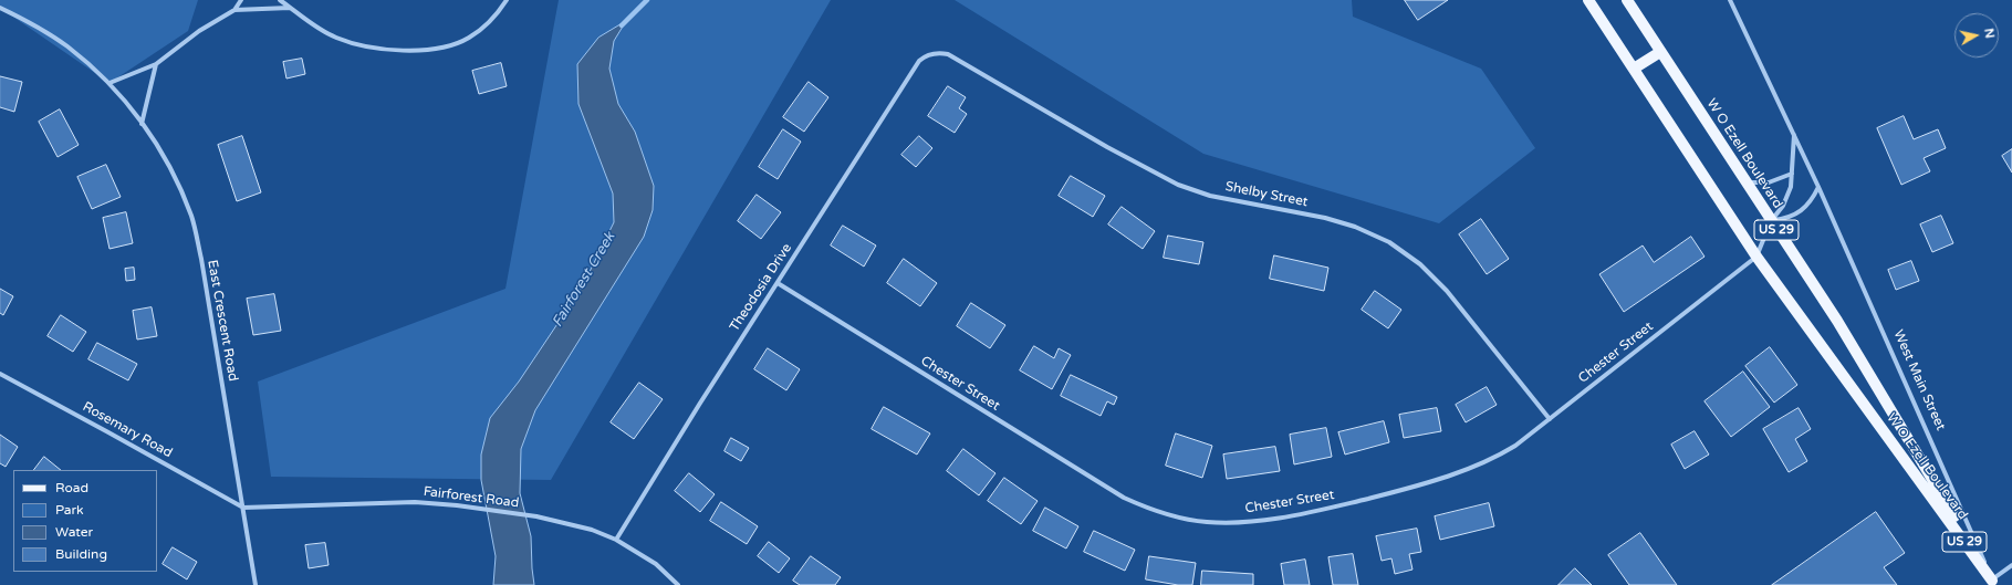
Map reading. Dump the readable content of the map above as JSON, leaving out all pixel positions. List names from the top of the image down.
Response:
{
  "streets": {
    "main road": ["W O Ezell Boulevard", "US 29"],
    "street": [
      "Shelby Street",
      "Theodosia Drive",
      "East Crescent Road",
      "Chester Street",
      "West Main Street",
      "Rosemary Road",
      "Fairforest Road"
    ]
  },
  "crossings": [
    ["W O Ezell Boulevard", "Chester Street"],
    ["W O Ezell Boulevard", "West Main Street"],
    ["Shelby Street", "Theodosia Drive"],
    ["Shelby Street", "Chester Street"],
    ["Theodosia Drive", "Chester Street"],
    ["Theodosia Drive", "Fairforest Road"],
    ["East Crescent Road", "Rosemary Road"],
    ["East Crescent Road", "Fairforest Road"],
    ["Chester Street", "West Main Street"],
    ["Rosemary Road", "Fairforest Road"]
  ],
  "water": ["Fairforest Creek"],
  "legend": [
    "Road",
    "Park",
    "Water",
    "Building"
  ],
  "north": "right"
}
